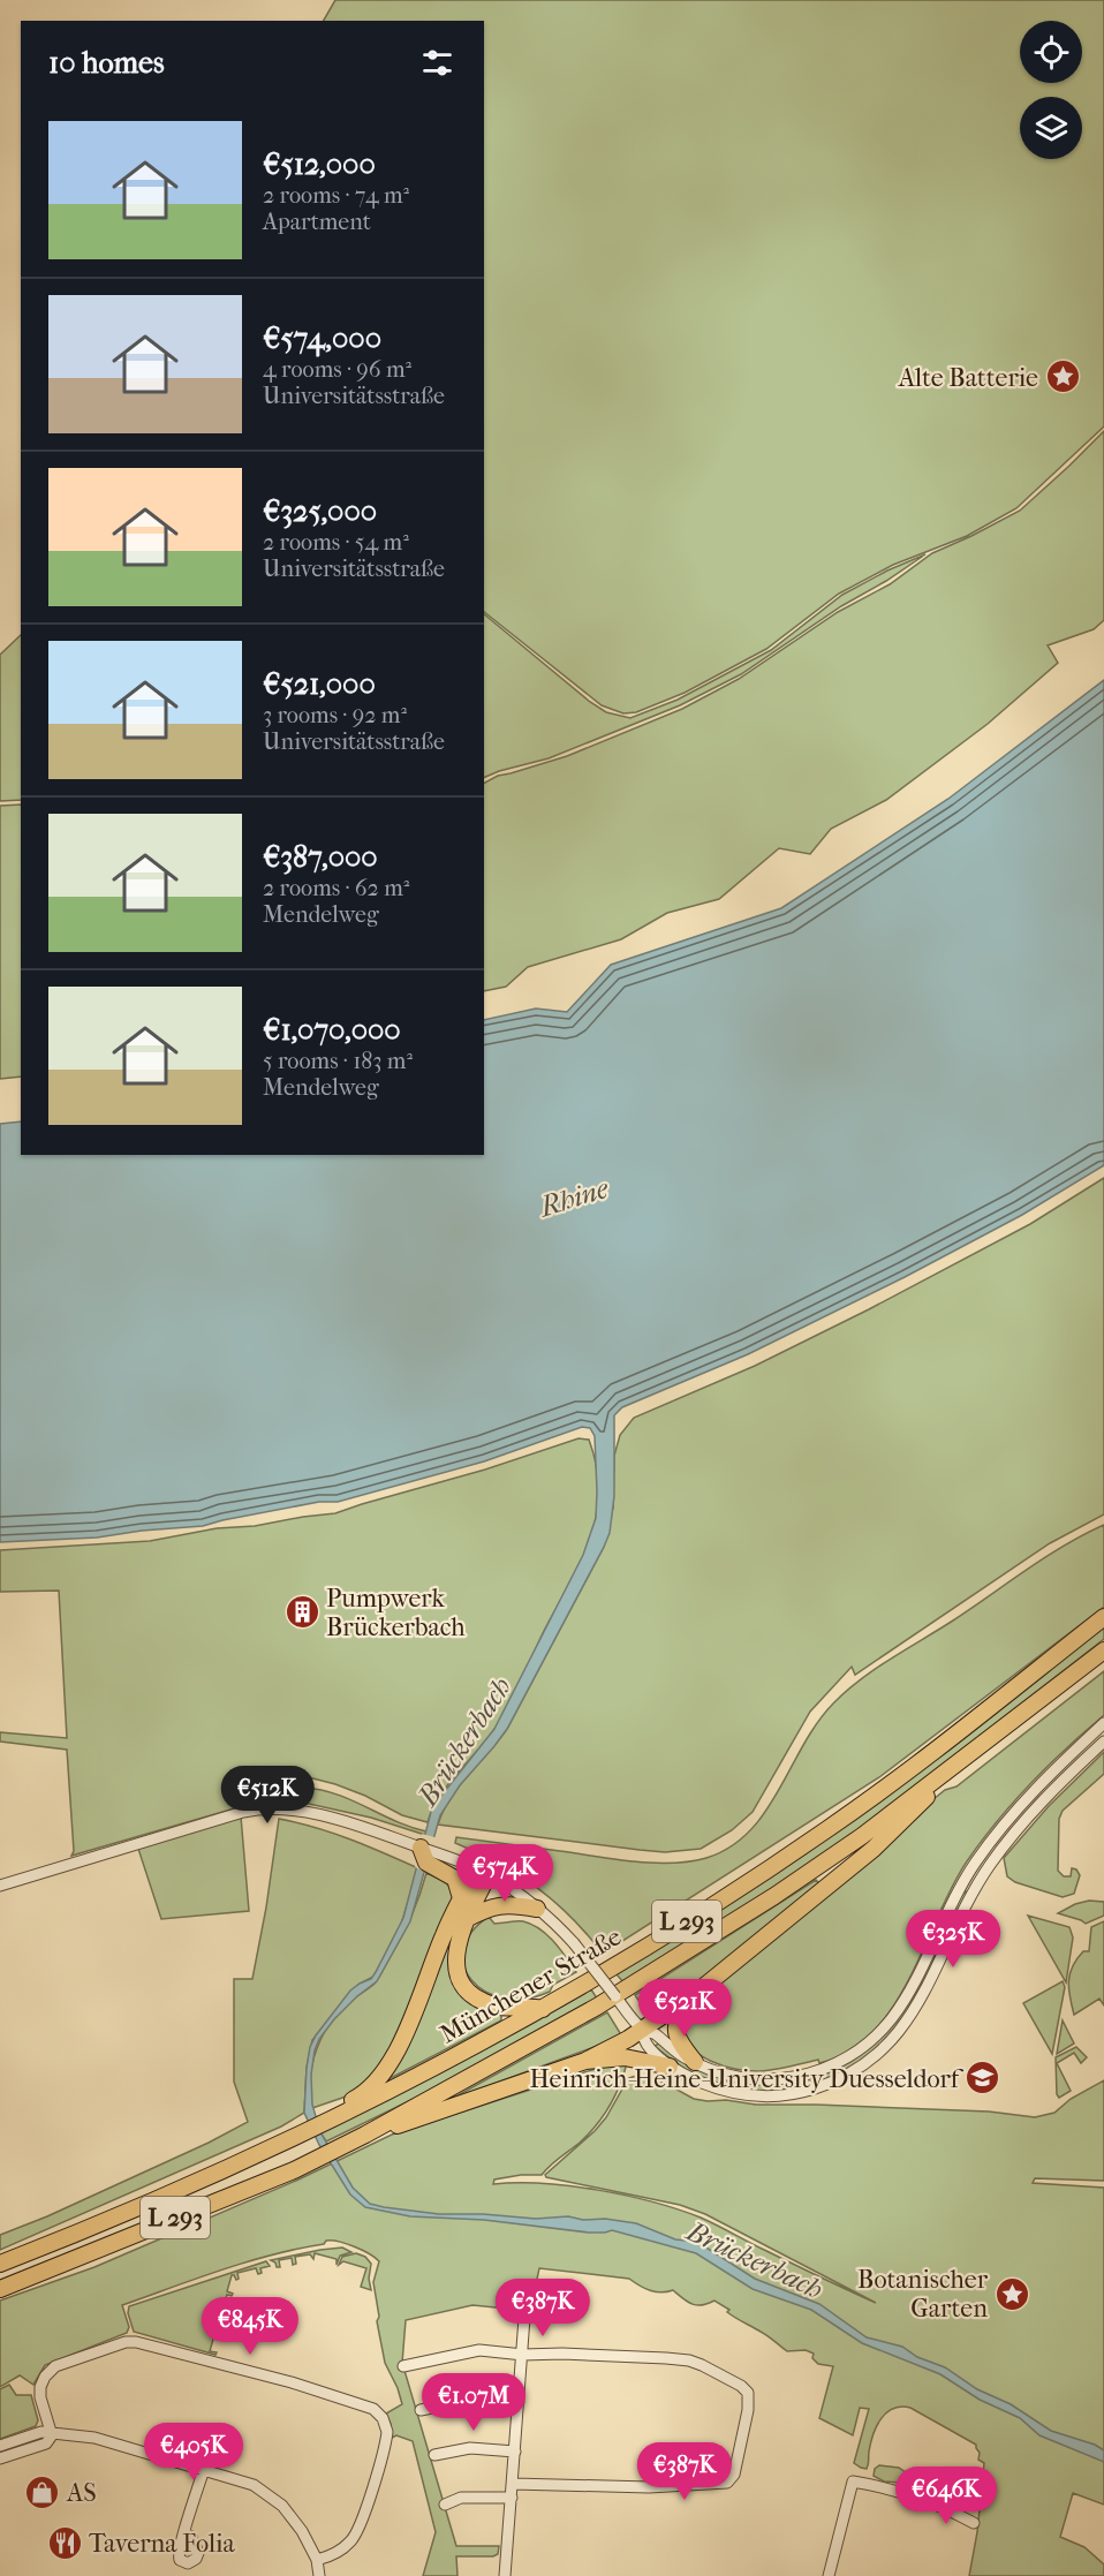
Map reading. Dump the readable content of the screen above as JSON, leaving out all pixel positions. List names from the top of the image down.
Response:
{
  "streets": {
    "highway": ["L 293", "Münchener Straße"]
  },
  "water": ["Rhine", "Brückerbach"],
  "places": {
    "place": ["Alte Batterie", "Botanischer Garten"],
    "building": ["Pumpwerk Brückerbach"],
    "school or university": ["Heinrich-Heine-University Duesseldorf"],
    "shop": ["AS"],
    "restaurant": ["Taverna Folia"]
  },
  "page": {
    "heading": "10 homes",
    "list": [
      {
        "name": "€512,000",
        "note": "2 rooms · 74 m² · Apartment"
      },
      {
        "name": "€574,000",
        "note": "4 rooms · 96 m² · Universitätsstraße"
      },
      {
        "name": "€325,000",
        "note": "2 rooms · 54 m² · Universitätsstraße"
      },
      {
        "name": "€521,000",
        "note": "3 rooms · 92 m² · Universitätsstraße"
      },
      {
        "name": "€387,000",
        "note": "2 rooms · 62 m² · Mendelweg"
      },
      {
        "name": "€1,070,000",
        "note": "5 rooms · 183 m² · Mendelweg"
      }
    ],
    "price": [
      "€512K",
      "€574K",
      "€325K",
      "€521K",
      "€387K",
      "€845K",
      "€1.07M",
      "€405K",
      "€387K",
      "€646K"
    ]
  }
}
